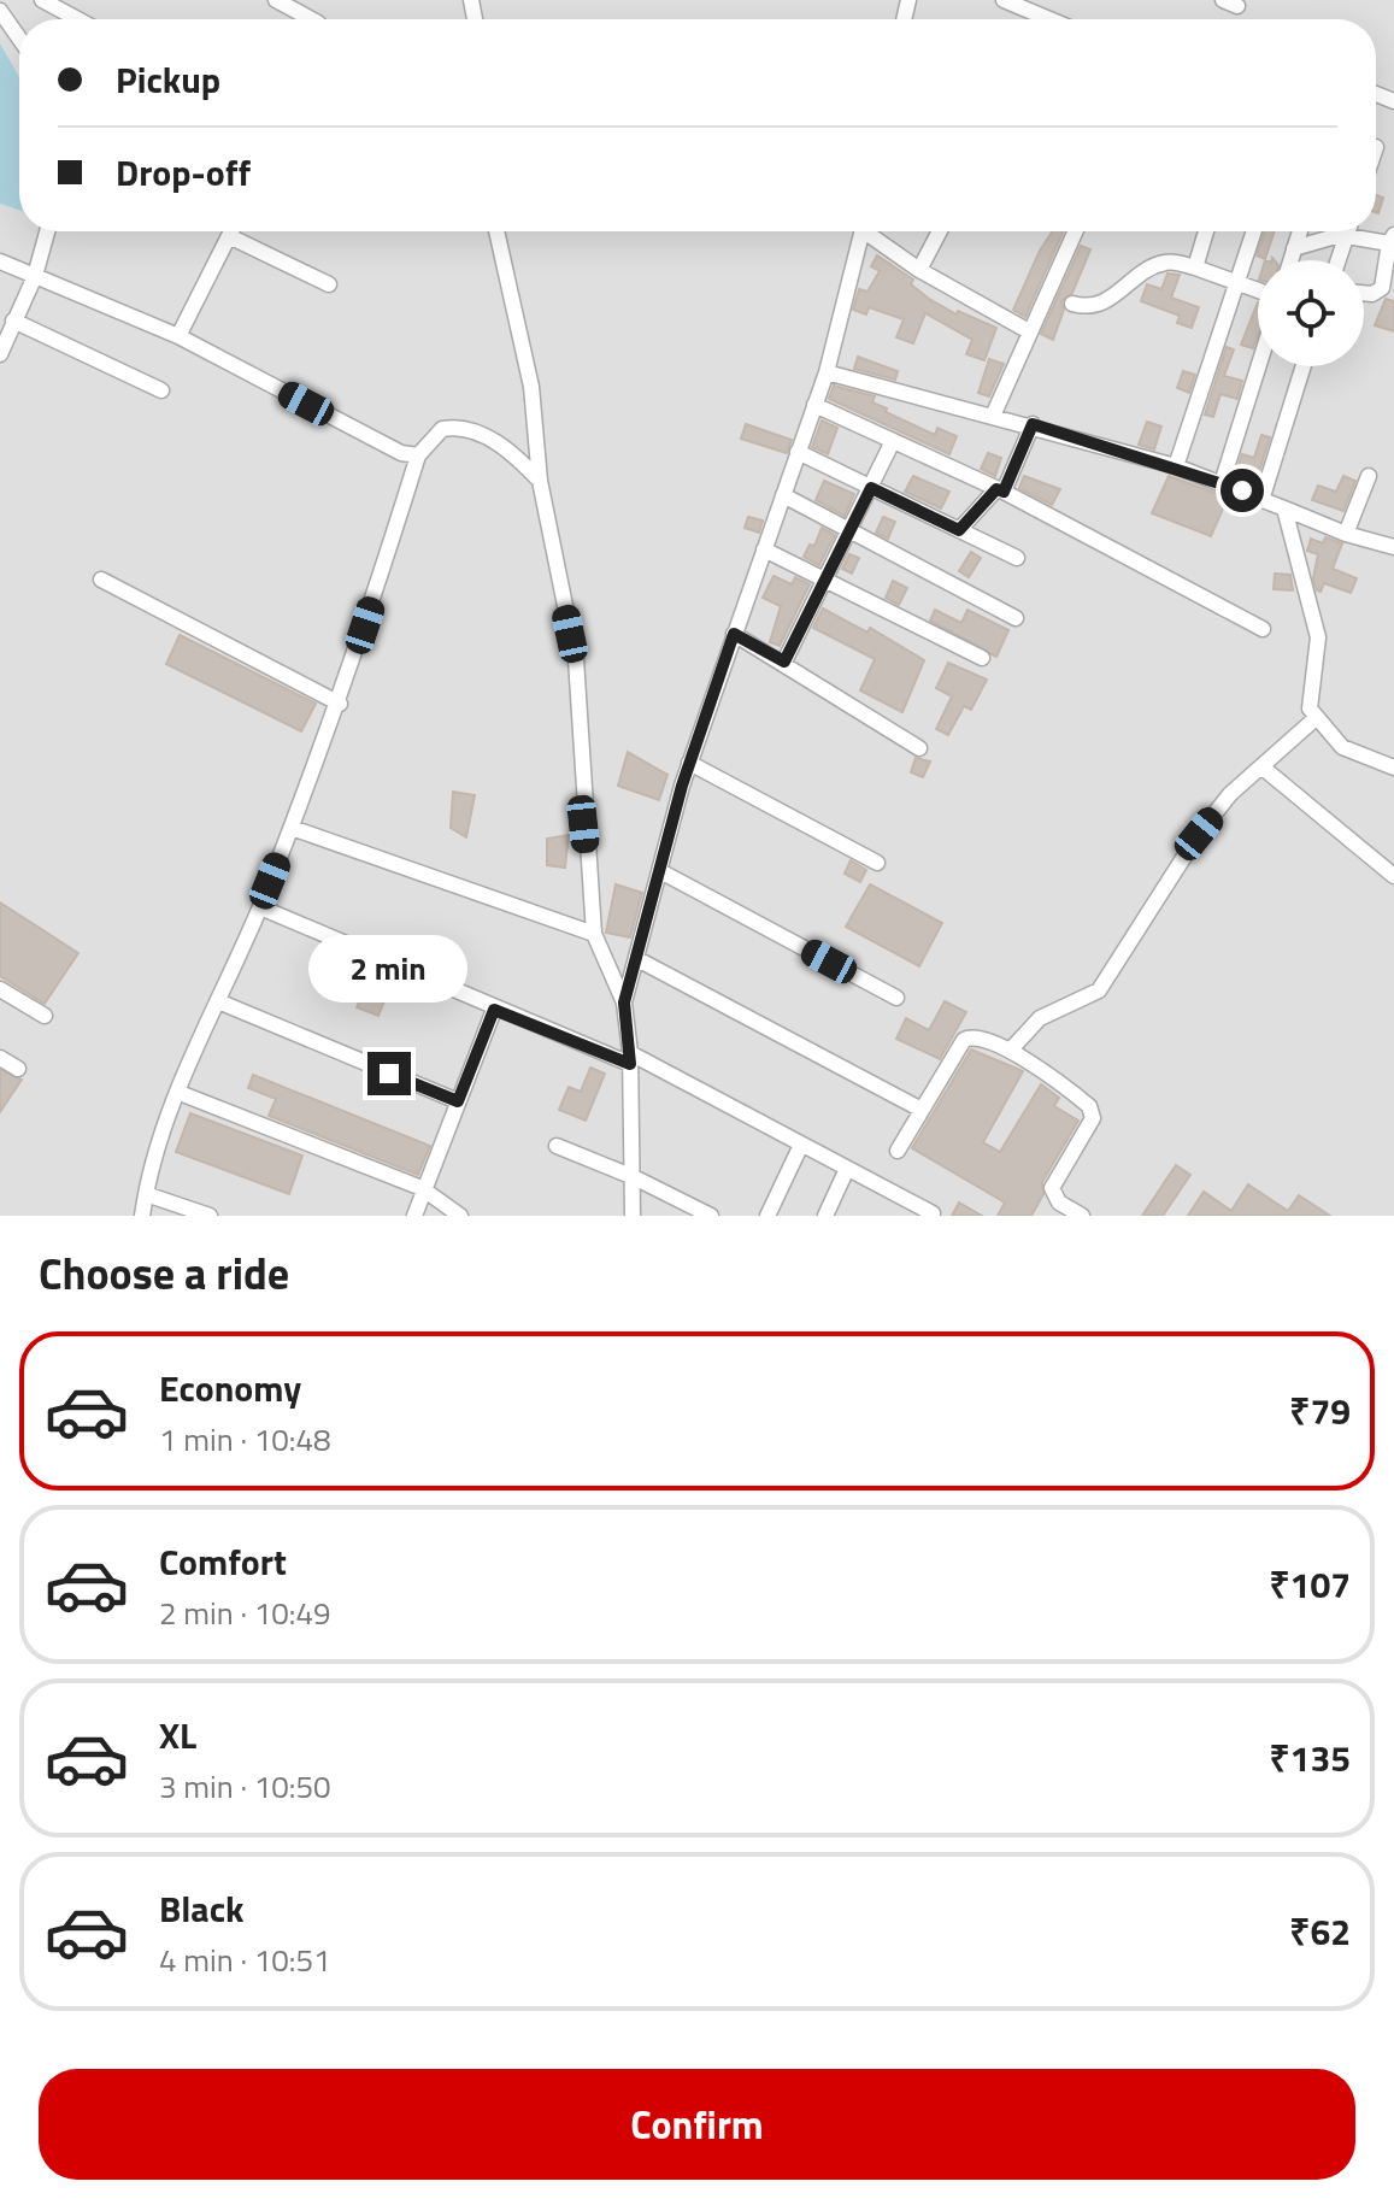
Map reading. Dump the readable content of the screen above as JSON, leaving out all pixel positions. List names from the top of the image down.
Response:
{
  "page": {
    "banner": ["Pickup", "Drop-off"],
    "bubble": "2 min",
    "heading": "Choose a ride",
    "list": [
      {
        "name": "Economy",
        "note": "1 min · 10:48",
        "value": "₹79"
      },
      {
        "name": "Comfort",
        "note": "2 min · 10:49",
        "value": "₹107"
      },
      {
        "name": "XL",
        "note": "3 min · 10:50",
        "value": "₹135"
      },
      {
        "name": "Black",
        "note": "4 min · 10:51",
        "value": "₹62"
      }
    ],
    "buttons": "Confirm"
  }
}
